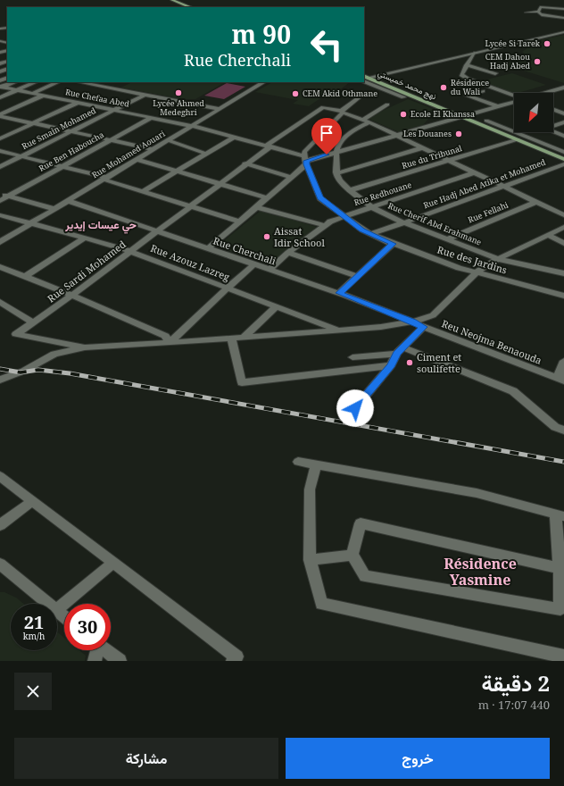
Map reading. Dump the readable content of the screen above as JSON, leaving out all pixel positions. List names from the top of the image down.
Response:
{
  "streets": {
    "main road": ["نهج محمد خميستي"],
    "street": [
      "Rue Chefaa Abed",
      "Rue Smain Mohamed",
      "Rue Ben Haboucha",
      "Rue Mohamed Aouari",
      "Rue du Tribunal",
      "Rue Hadj Abed Atika et Mohamed",
      "Rue Redhouane",
      "Rue Fellahi",
      "Rue Cherif Abd Erahmane",
      "Rue Cherchali",
      "Rue des Jardins",
      "Rue Azouz Lazreg",
      "Rue Sardi Mohamed",
      "Reu Neojma Benaouda"
    ]
  },
  "crossings": [
    ["نهج محمد خميستي", "Rue du Tribunal"],
    ["Rue Chefaa Abed", "Rue Smain Mohamed"],
    ["Rue Chefaa Abed", "Rue Ben Haboucha"],
    ["Rue Chefaa Abed", "Rue Mohamed Aouari"],
    ["Rue Chefaa Abed", "Rue des Jardins"],
    ["Rue Chefaa Abed", "Rue Sardi Mohamed"],
    ["Rue Mohamed Aouari", "Rue Cherchali"],
    ["Rue Mohamed Aouari", "Rue Azouz Lazreg"],
    ["Rue du Tribunal", "Rue Cherif Abd Erahmane"],
    ["Rue du Tribunal", "Rue Sardi Mohamed"],
    ["Rue Hadj Abed Atika et Mohamed", "Rue Cherif Abd Erahmane"],
    ["Rue Hadj Abed Atika et Mohamed", "Rue des Jardins"],
    ["Rue Hadj Abed Atika et Mohamed", "Rue Sardi Mohamed"],
    ["Rue Redhouane", "Rue Cherif Abd Erahmane"],
    ["Rue Redhouane", "Rue Cherchali"],
    ["Rue Redhouane", "Rue des Jardins"],
    ["Rue Redhouane", "Rue Sardi Mohamed"],
    ["Rue Fellahi", "Rue Cherif Abd Erahmane"],
    ["Rue Fellahi", "Rue Sardi Mohamed"],
    ["Rue Cherchali", "Rue Sardi Mohamed"],
    ["Rue Cherchali", "Reu Neojma Benaouda"],
    ["Rue Azouz Lazreg", "Rue Sardi Mohamed"]
  ],
  "districts": ["حي عيسات إيدير", "Résidence Yasmine"],
  "places": [
    "Lycée Si Tarek",
    "CEM Dahou Hadj Abed",
    "Résidence du Wali",
    "Lycée Ahmed Medeghri",
    "CEM Akid Othmane",
    "Ecole El Khanssa",
    "Les Douanes",
    "Aissat Idir School",
    "Ciment et soulifette"
  ],
  "north": "bottom left",
  "page": {
    "turn": ["90 m", "Rue Cherchali"],
    "speed": "21 km/h",
    "limit": "30",
    "heading": ["2 دقيقة", "440 m · 17:07"],
    "buttons": ["خروج", "مشاركة"]
  }
}
